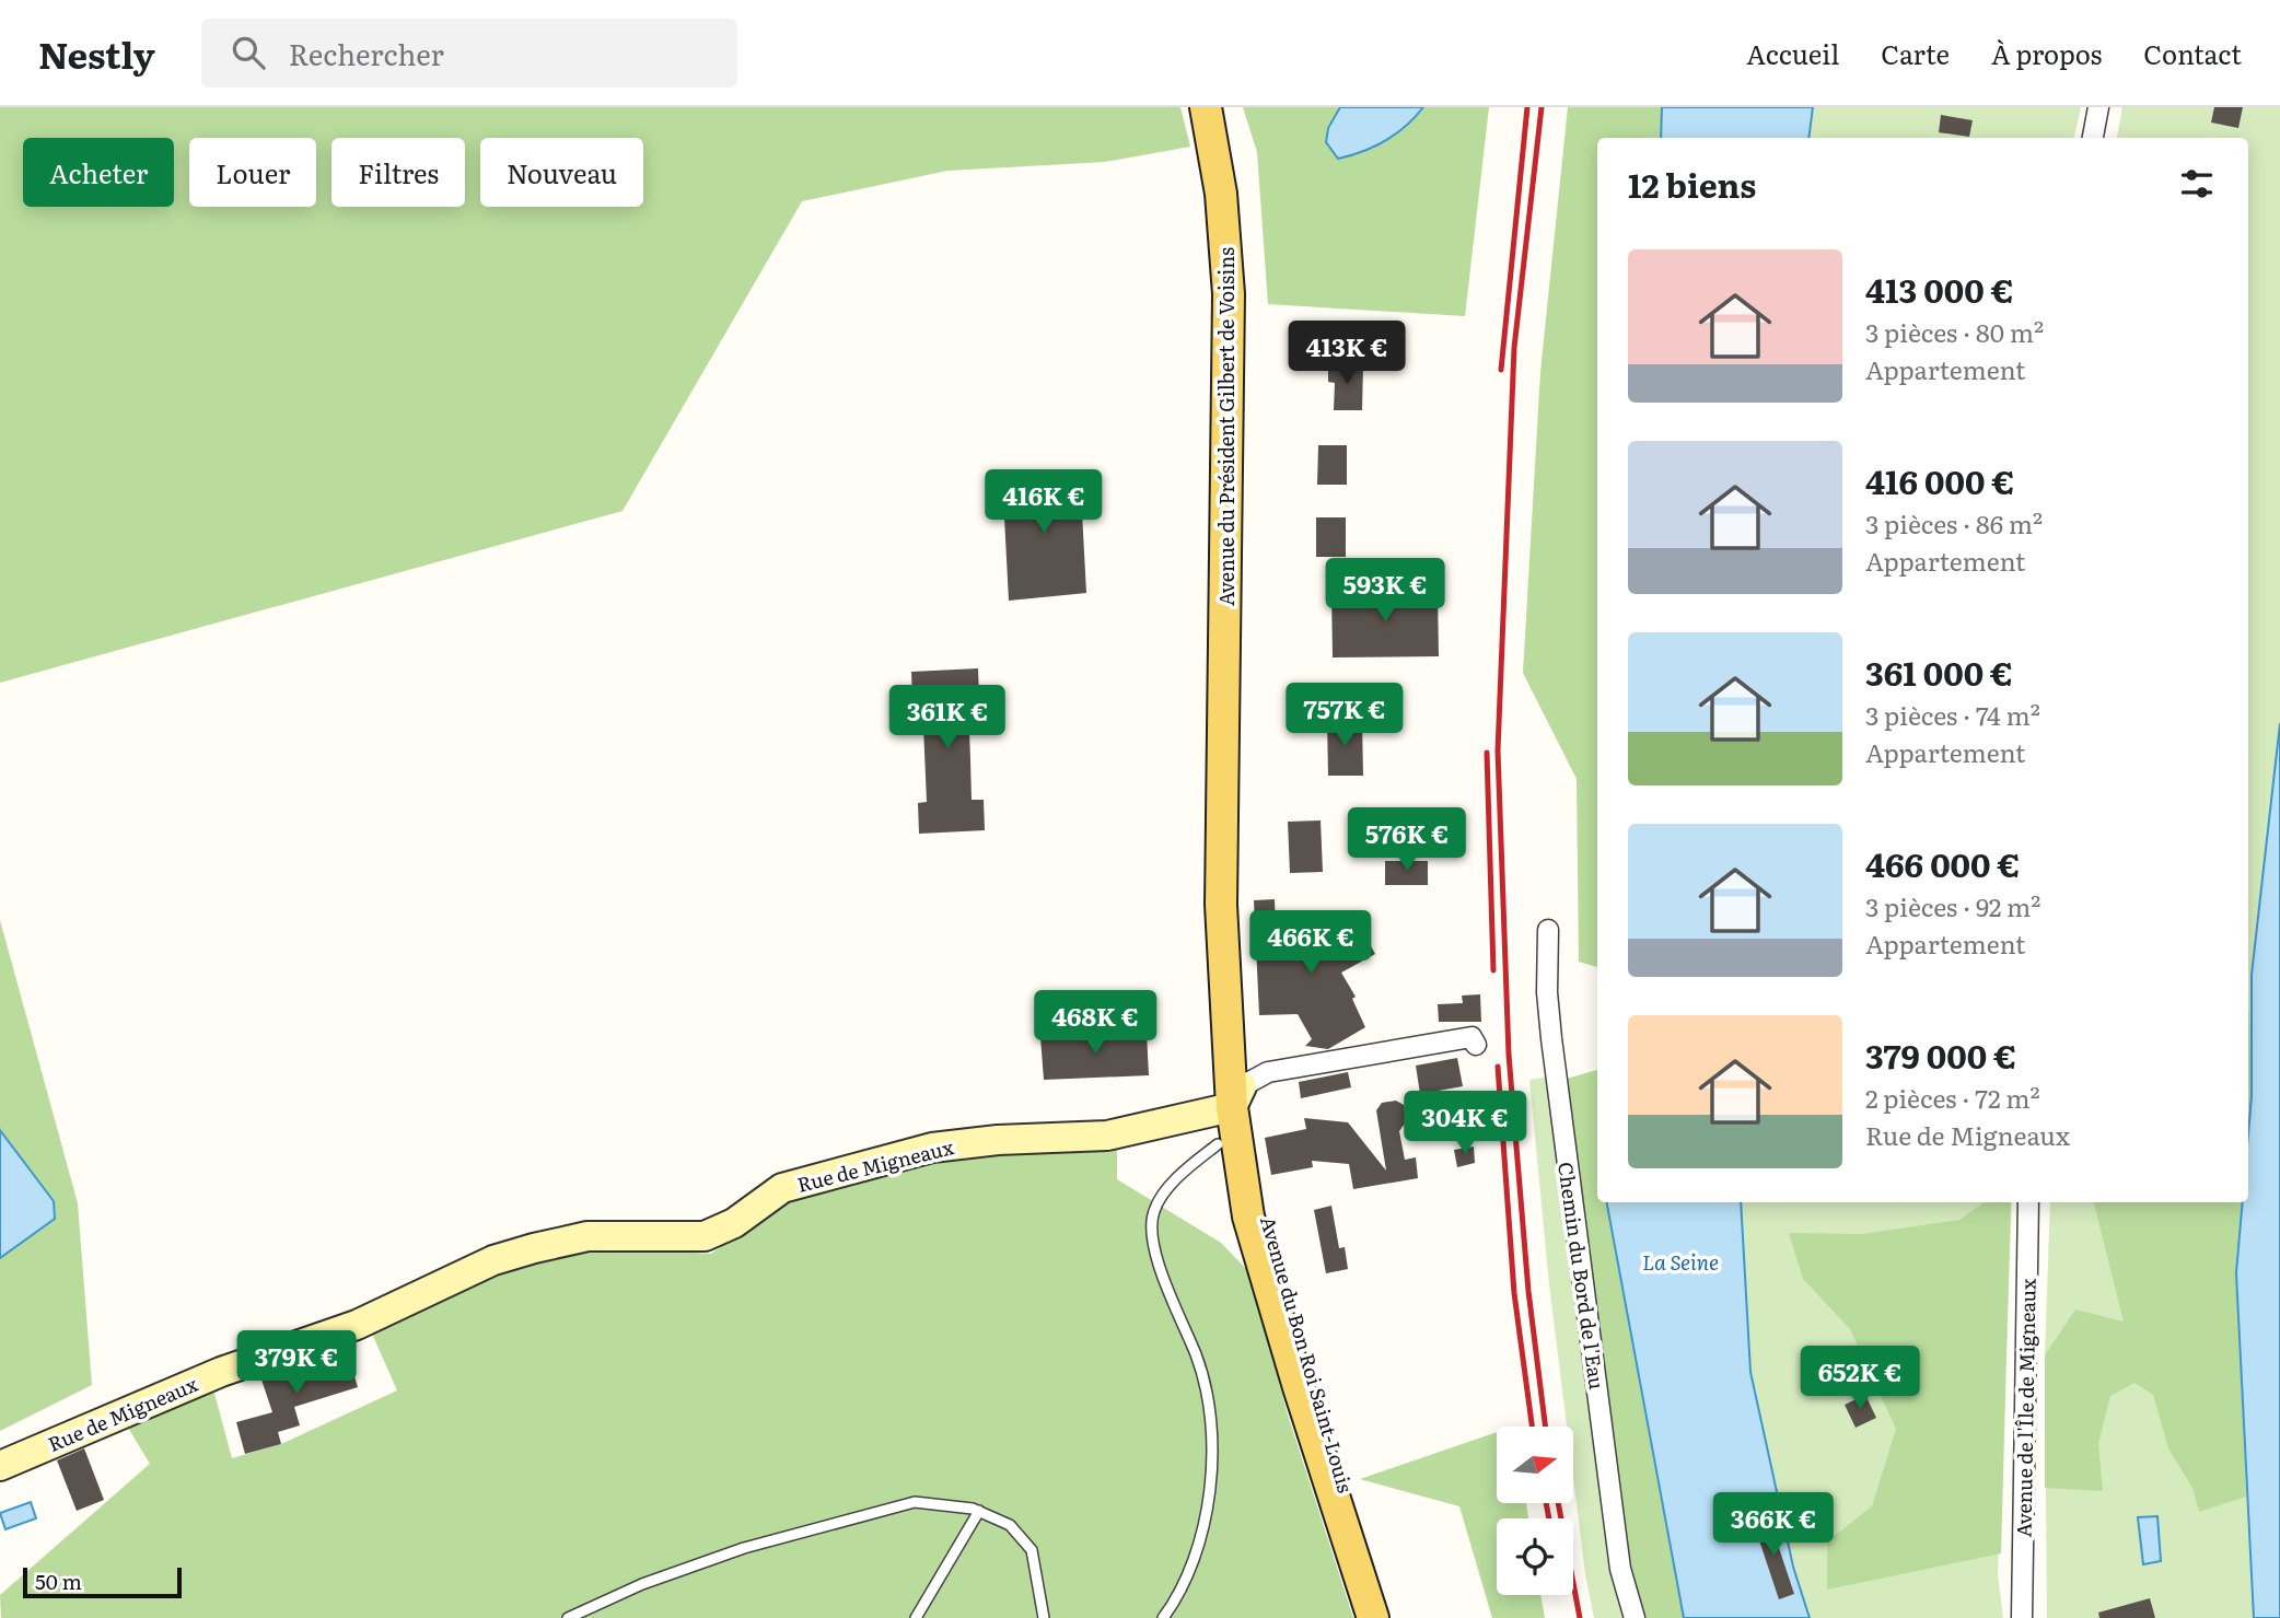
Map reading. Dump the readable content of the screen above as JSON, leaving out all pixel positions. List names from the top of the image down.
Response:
{
  "streets": {
    "main road": ["Avenue du Président Gilbert de Voisins", "Avenue du Bon Roi Saint-Louis"],
    "street": ["Rue de Migneaux", "Chemin du Bord de l'Eau", "Avenue de l'Île de Migneaux"]
  },
  "crossings": [
    ["Avenue du Président Gilbert de Voisins", "Rue de Migneaux"],
    ["Avenue du Président Gilbert de Voisins", "Avenue du Bon Roi Saint-Louis"],
    ["Rue de Migneaux", "Avenue du Bon Roi Saint-Louis"]
  ],
  "water": ["La Seine"],
  "scale_bar": "50 m",
  "north": "right",
  "page": {
    "header": "Nestly",
    "search": "Rechercher",
    "nav": [
      "Accueil",
      "Carte",
      "À propos",
      "Contact"
    ],
    "chip": [
      "Acheter",
      "Louer",
      "Filtres",
      "Nouveau"
    ],
    "heading": "12 biens",
    "list": [
      {
        "name": "413 000 €",
        "note": "3 pièces · 80 m² · Appartement"
      },
      {
        "name": "416 000 €",
        "note": "3 pièces · 86 m² · Appartement"
      },
      {
        "name": "361 000 €",
        "note": "3 pièces · 74 m² · Appartement"
      },
      {
        "name": "466 000 €",
        "note": "3 pièces · 92 m² · Appartement"
      },
      {
        "name": "379 000 €",
        "note": "2 pièces · 72 m² · Rue de Migneaux"
      }
    ],
    "price": [
      "413K €",
      "416K €",
      "593K €",
      "757K €",
      "361K €",
      "576K €",
      "466K €",
      "468K €",
      "304K €",
      "379K €",
      "652K €",
      "366K €"
    ],
    "scale": "50 m"
  }
}
